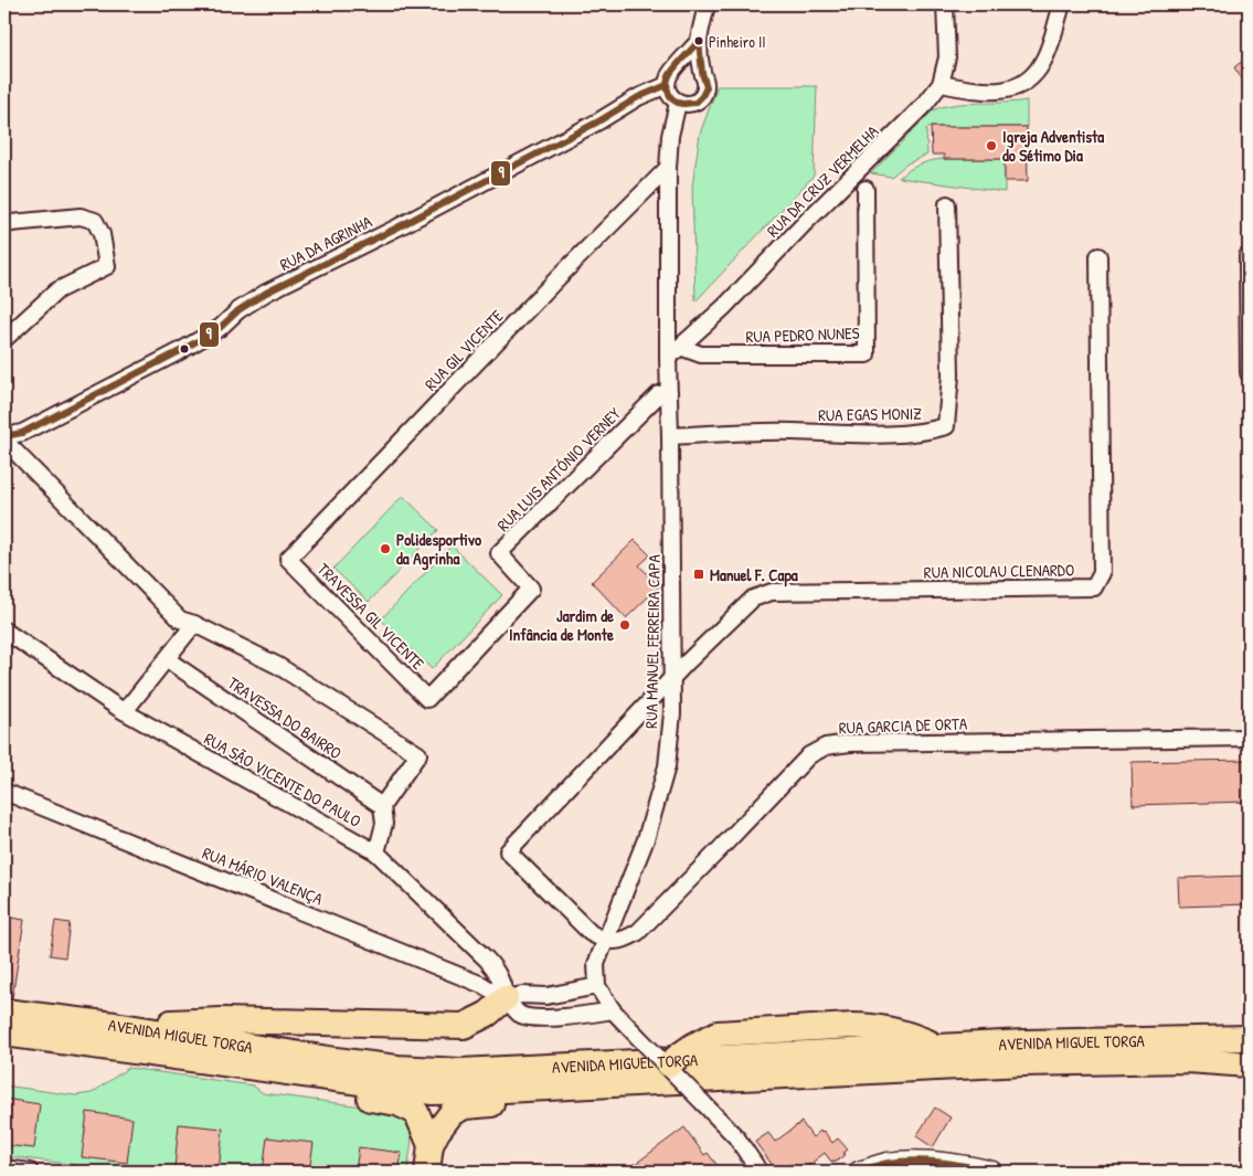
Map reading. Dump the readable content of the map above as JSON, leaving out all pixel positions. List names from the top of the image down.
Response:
{
  "streets": {
    "highway": ["AVENIDA MIGUEL TORGA"],
    "street": [
      "RUA DA CRUZ VERMELHA",
      "RUA DA AGRINHA",
      "RUA PEDRO NUNES",
      "RUA GIL VICENTE",
      "RUA EGAS MONIZ",
      "RUA LUIS ANTÓNIO VERNEY",
      "RUA NICOLAU CLENARDO",
      "TRAVESSA GIL VICENTE",
      "RUA MANUEL FERREIRA CAPA",
      "TRAVESSA DO BAIRRO",
      "RUA GARCIA DE ORTA",
      "RUA SÃO VICENTE DO PAULO",
      "RUA MÁRIO VALENÇA"
    ]
  },
  "crossings": [
    ["RUA DA CRUZ VERMELHA", "RUA PEDRO NUNES"],
    ["RUA DA CRUZ VERMELHA", "RUA MANUEL FERREIRA CAPA"],
    ["RUA DA AGRINHA", "RUA MANUEL FERREIRA CAPA"],
    ["RUA PEDRO NUNES", "RUA MANUEL FERREIRA CAPA"],
    ["RUA GIL VICENTE", "TRAVESSA GIL VICENTE"],
    ["RUA GIL VICENTE", "RUA MANUEL FERREIRA CAPA"],
    ["RUA EGAS MONIZ", "RUA MANUEL FERREIRA CAPA"],
    ["RUA LUIS ANTÓNIO VERNEY", "TRAVESSA GIL VICENTE"],
    ["RUA LUIS ANTÓNIO VERNEY", "RUA MANUEL FERREIRA CAPA"],
    ["RUA NICOLAU CLENARDO", "RUA MANUEL FERREIRA CAPA"],
    ["RUA MANUEL FERREIRA CAPA", "RUA GARCIA DE ORTA"],
    ["RUA SÃO VICENTE DO PAULO", "RUA MÁRIO VALENÇA"]
  ],
  "places": {
    "other": [
      "Pinheiro II",
      "Igreja Adventista do Sétimo Dia",
      "Polidesportivo da Agrinha",
      "Jardim de Infância de Monte"
    ],
    "transit": ["Manuel F. Capa"]
  },
  "lines": ["transit line 9"]
}
